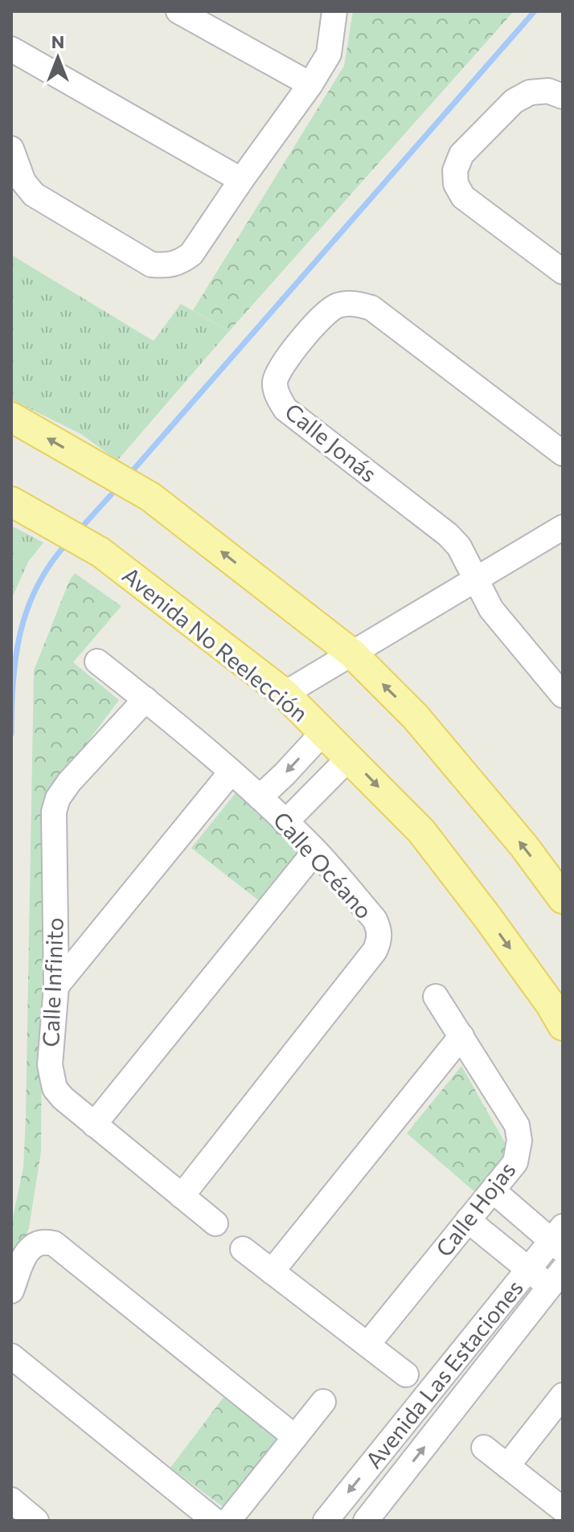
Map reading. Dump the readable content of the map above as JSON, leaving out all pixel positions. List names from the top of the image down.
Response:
{
  "streets": {
    "main road": ["Avenida No Reelección"],
    "street": [
      "Calle Jonás",
      "Calle Océano",
      "Calle Infinito",
      "Calle Hojas",
      "Avenida Las Estaciones"
    ]
  },
  "crossings": [
    ["Calle Océano", "Calle Infinito"]
  ],
  "north": "top"
}
